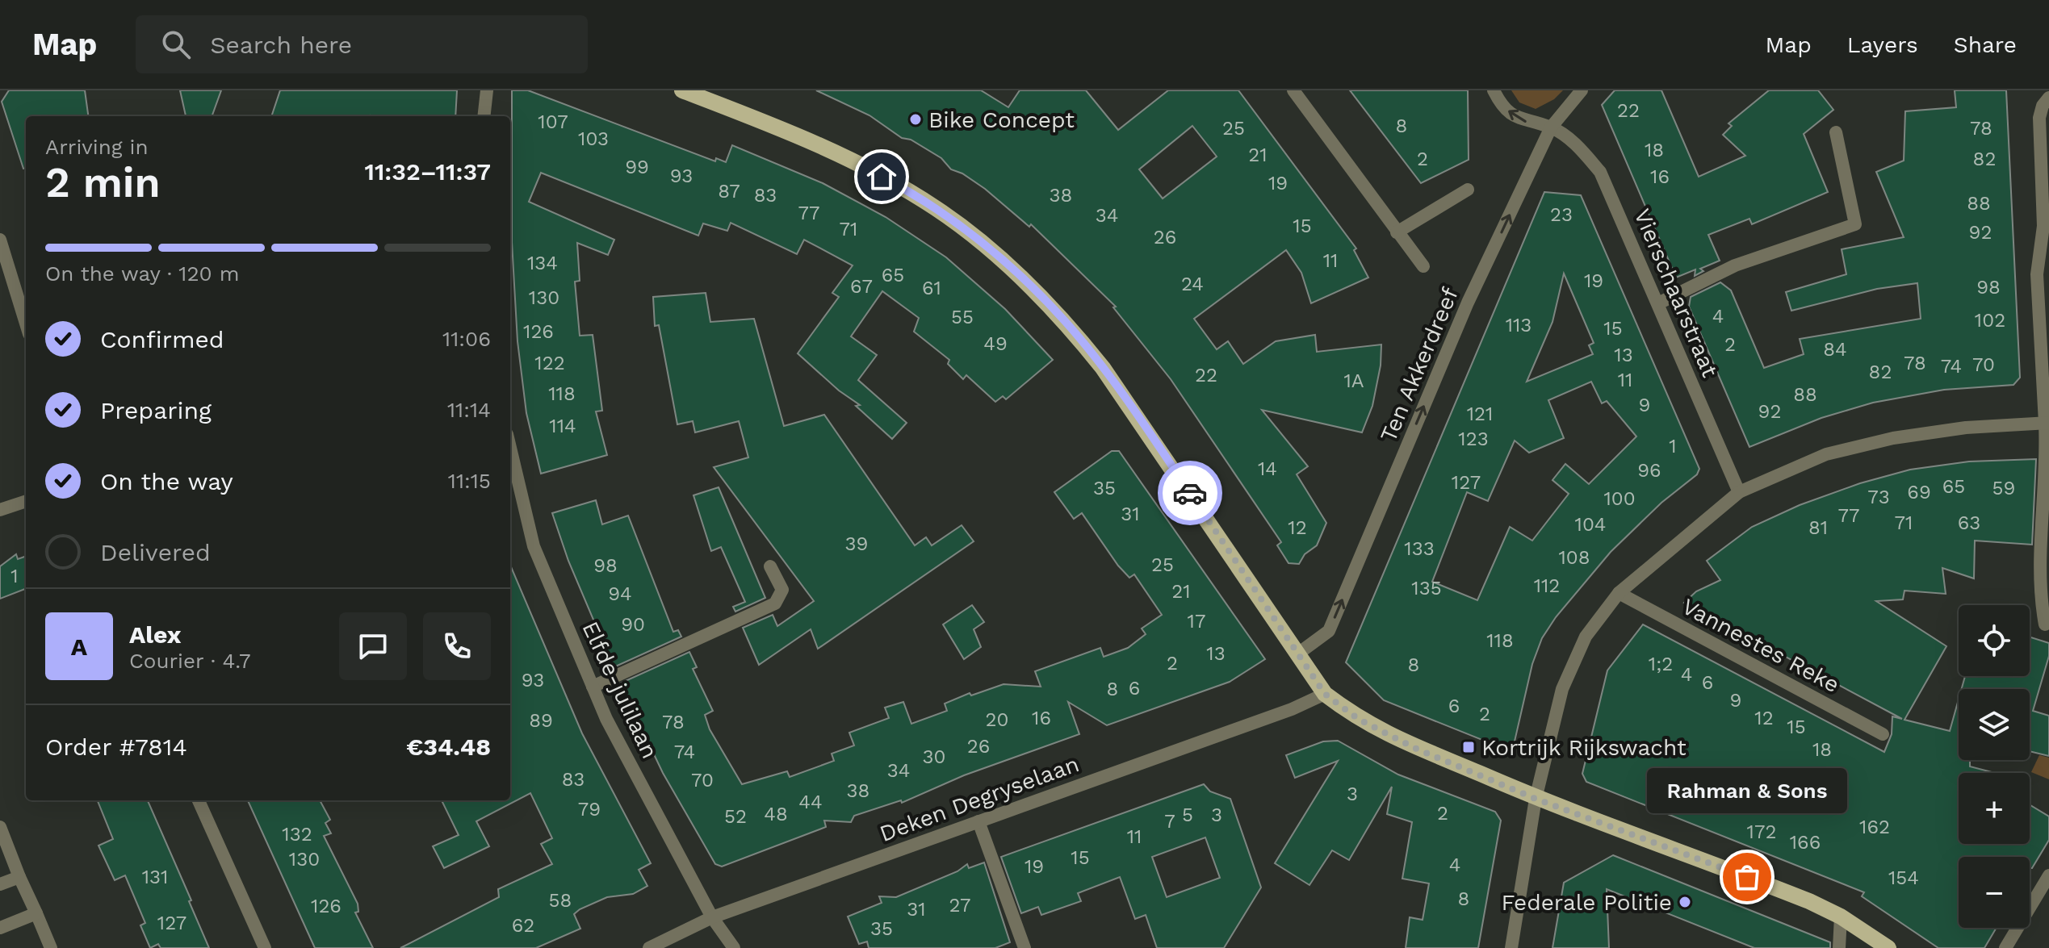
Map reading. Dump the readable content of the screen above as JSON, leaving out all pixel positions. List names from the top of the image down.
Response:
{
  "streets": {
    "street": [
      "Vierschaarstraat",
      "Ten Akkerdreef",
      "Vannestes Reke",
      "Elfde-julilaan",
      "Deken Degryselaan"
    ]
  },
  "crossings": [
    ["Vierschaarstraat", "Ten Akkerdreef"],
    ["Elfde-julilaan", "Deken Degryselaan"]
  ],
  "one_way": ["Ten Akkerdreef"],
  "places": {
    "other": ["Bike Concept", "Rahman & Sons", "Federale Politie"],
    "transit": ["Kortrijk Rijkswacht"]
  },
  "house_numbers": [
    "22",
    "107",
    "8",
    "25",
    "78",
    "103",
    "18",
    "21",
    "2",
    "82",
    "99",
    "93",
    "16",
    "19",
    "87",
    "83",
    "38",
    "88",
    "77",
    "23",
    "34",
    "15",
    "71",
    "92",
    "26",
    "11",
    "134",
    "65",
    "19",
    "24",
    "67",
    "98",
    "61",
    "130",
    "4",
    "55",
    "102",
    "113",
    "15",
    "126",
    "49",
    "2",
    "84",
    "13",
    "122",
    "78",
    "70",
    "74",
    "82",
    "22",
    "11",
    "1A",
    "118",
    "88",
    "9",
    "92",
    "121",
    "114",
    "123",
    "1",
    "14",
    "96",
    "127",
    "65",
    "35",
    "59",
    "69",
    "73",
    "100",
    "31",
    "77",
    "71",
    "63",
    "104",
    "12",
    "81",
    "39",
    "133",
    "108",
    "25",
    "98",
    "1",
    "112",
    "135",
    "21",
    "94",
    "17",
    "90",
    "118",
    "13",
    "2",
    "1;2",
    "8",
    "4",
    "93",
    "6",
    "6",
    "8",
    "9",
    "6",
    "2",
    "16",
    "12",
    "20",
    "89",
    "78",
    "15",
    "26",
    "18",
    "74",
    "30",
    "34",
    "83",
    "70",
    "38",
    "3",
    "44",
    "79",
    "2",
    "48",
    "5",
    "3",
    "52",
    "7",
    "162",
    "172",
    "132",
    "11",
    "166",
    "15",
    "130",
    "4",
    "19",
    "131",
    "154",
    "8",
    "58",
    "27",
    "126",
    "31",
    "127",
    "62",
    "35"
  ],
  "page": {
    "header": "Map",
    "search": "Search here",
    "nav": ["Map", "Layers", "Share"],
    "heading": ["2 min", "Arriving in", "11:32–11:37"],
    "panel": [
      "Alex",
      "Courier · 4.7",
      "Order #7814",
      "€34.48"
    ],
    "bar": "On the way · 120 m",
    "list": [
      ["Confirmed", "11:06"],
      ["Preparing", "11:14"],
      ["On the way", "11:15"],
      "Delivered"
    ],
    "map_buttons": ["+", "−"],
    "round": "A",
    "bubble": "Rahman & Sons"
  }
}
